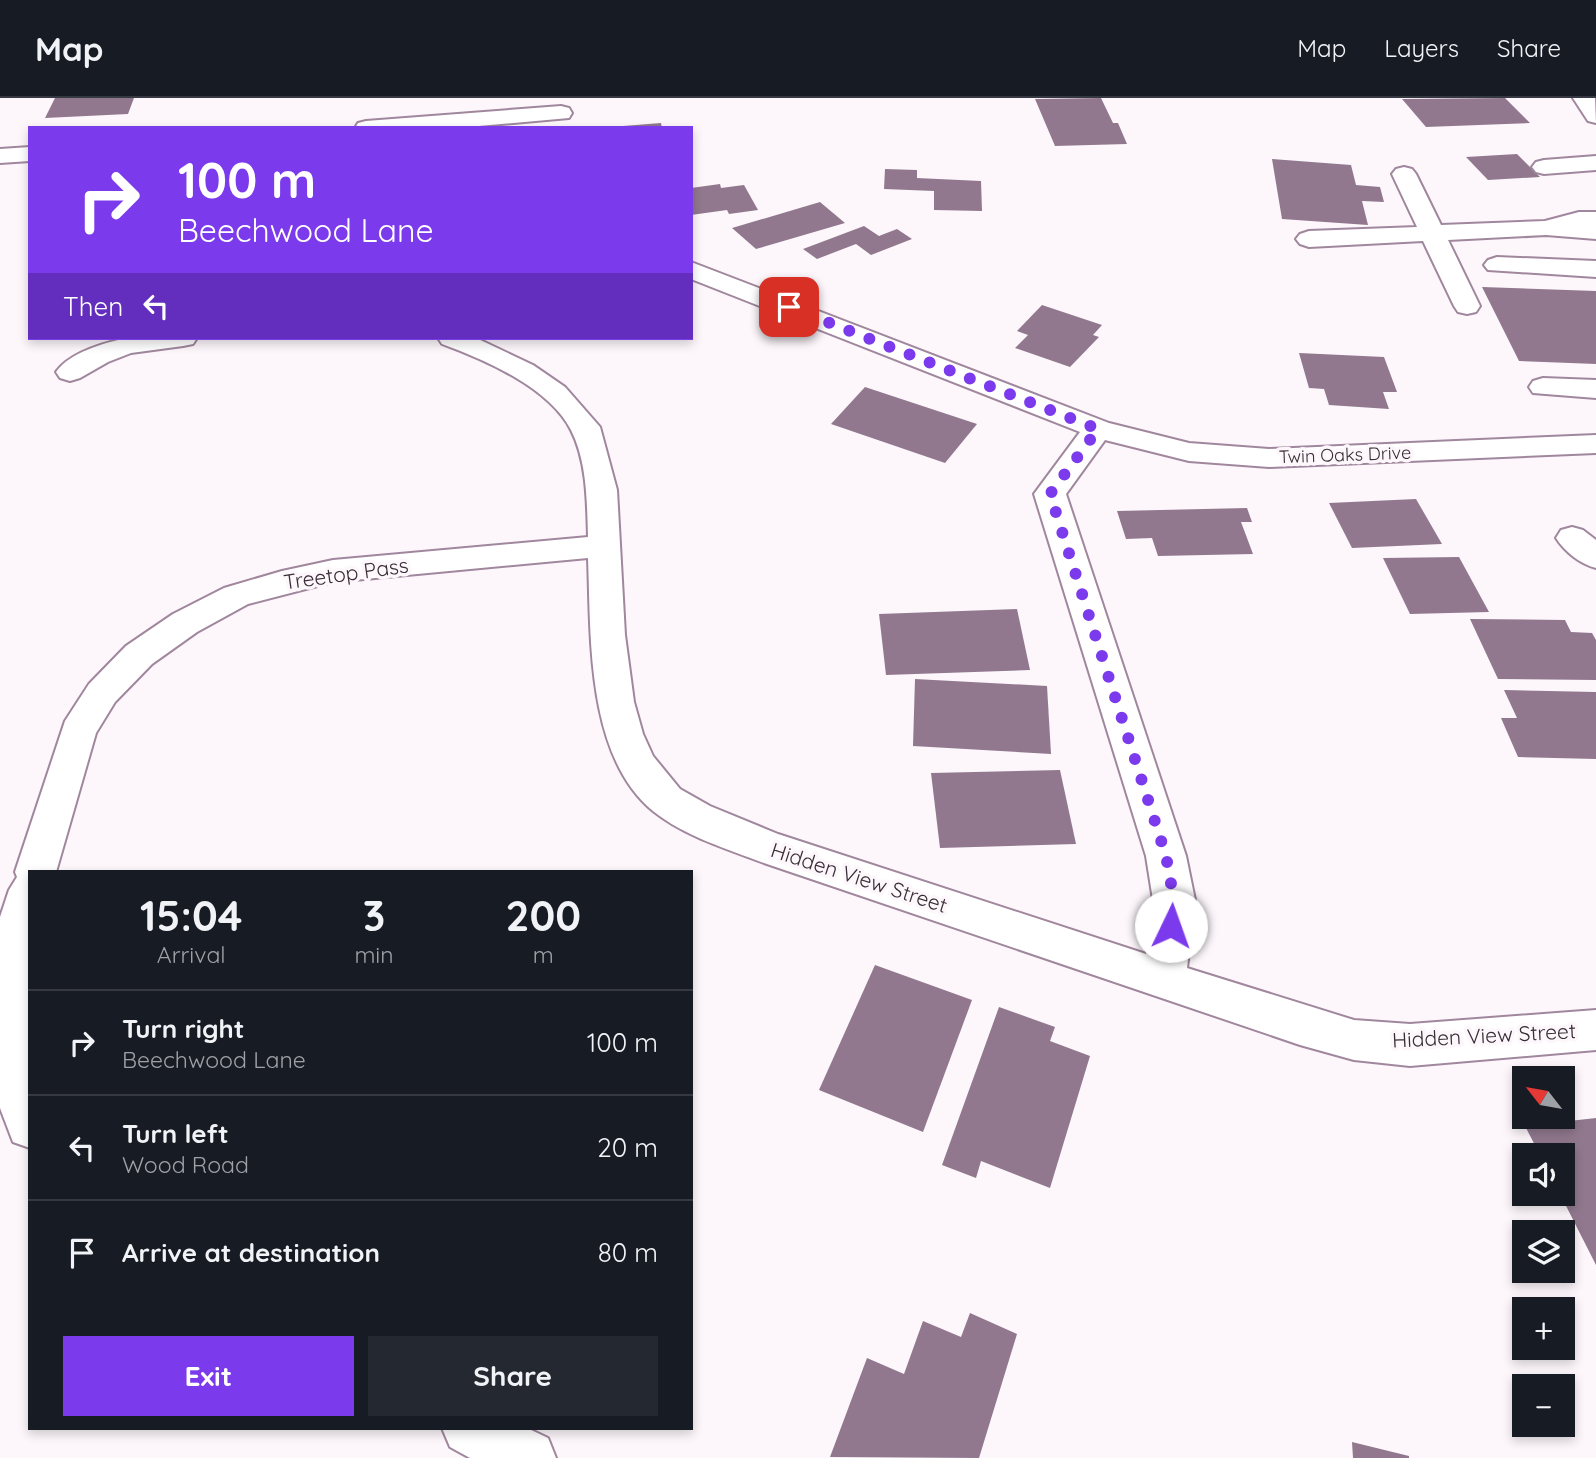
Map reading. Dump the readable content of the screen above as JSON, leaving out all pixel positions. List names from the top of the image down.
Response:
{
  "streets": {
    "street": ["Twin Oaks Drive", "Treetop Pass", "Hidden View Street"]
  },
  "crossings": [
    ["Treetop Pass", "Hidden View Street"]
  ],
  "north": "top left",
  "page": {
    "header": "Map",
    "nav": ["Map", "Layers", "Share"],
    "turn": ["100 m", "Beechwood Lane"],
    "then": "Then",
    "eta": [
      "15:04",
      "Arrival",
      "3",
      "min",
      "200",
      "m"
    ],
    "list": [
      {
        "name": "Turn right",
        "note": "Beechwood Lane",
        "value": "100 m"
      },
      {
        "name": "Turn left",
        "note": "Wood Road",
        "value": "20 m"
      },
      {
        "name": "Arrive at destination",
        "value": "80 m"
      }
    ],
    "map_buttons": ["+", "−"],
    "buttons": ["Exit", "Share"]
  }
}
